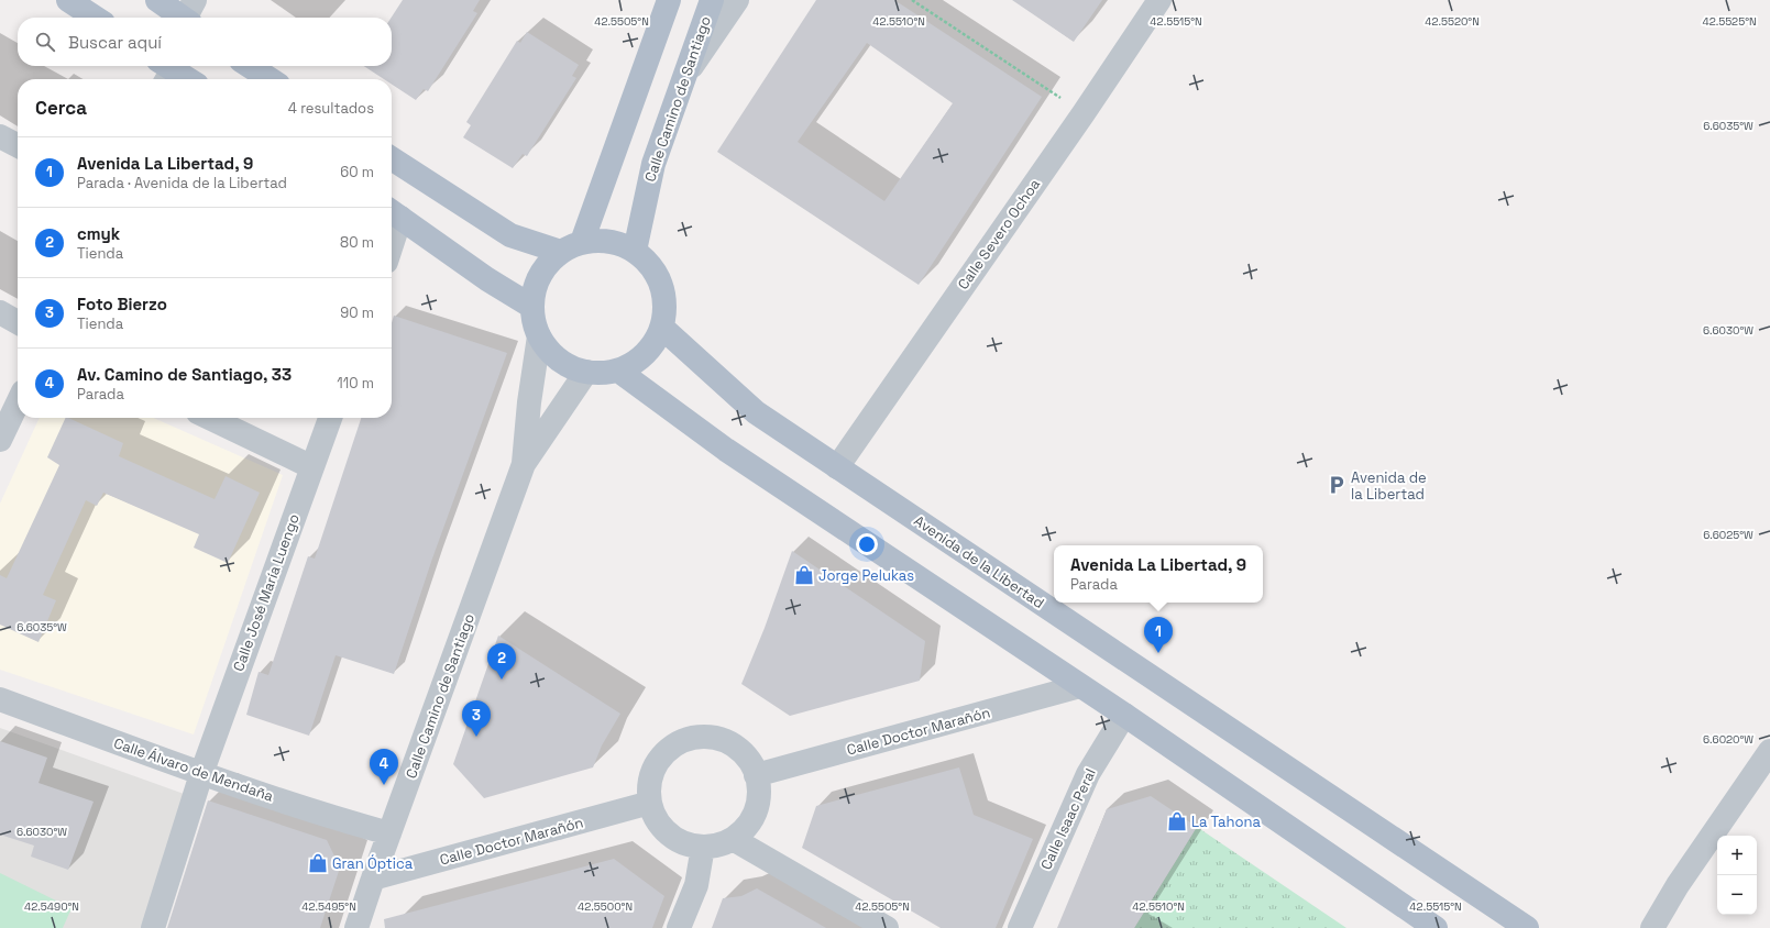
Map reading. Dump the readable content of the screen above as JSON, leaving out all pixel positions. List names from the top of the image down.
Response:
{
  "streets": {
    "main road": ["Calle Camino de Santiago", "Avenida de la Libertad"],
    "street": [
      "Calle Severo Ochoa",
      "Calle José María Luengo",
      "Calle Doctor Marañón",
      "Calle Álvaro de Mendaña",
      "Calle Isaac Peral"
    ]
  },
  "crossings": [
    ["Calle Camino de Santiago", "Avenida de la Libertad"],
    ["Calle Camino de Santiago", "Calle Doctor Marañón"],
    ["Calle Camino de Santiago", "Calle Álvaro de Mendaña"],
    ["Calle Severo Ochoa", "Avenida de la Libertad"],
    ["Calle José María Luengo", "Calle Álvaro de Mendaña"]
  ],
  "places": {
    "parking": ["Avenida de la Libertad"],
    "shop": ["Jorge Pelukas", "La Tahona", "Gran Óptica"]
  },
  "page": {
    "search": "Buscar aquí",
    "heading": ["Cerca", "4 resultados"],
    "list": [
      {
        "mark": "1",
        "name": "Avenida La Libertad, 9",
        "note": "Parada · Avenida de la Libertad",
        "value": "60 m"
      },
      {
        "mark": "2",
        "name": "cmyk",
        "note": "Tienda",
        "value": "80 m"
      },
      {
        "mark": "3",
        "name": "Foto Bierzo",
        "note": "Tienda",
        "value": "90 m"
      },
      {
        "mark": "4",
        "name": "Av. Camino de Santiago, 33",
        "note": "Parada",
        "value": "110 m"
      }
    ],
    "popup": ["Avenida La Libertad, 9", "Parada"],
    "pins": [
      "1",
      "2",
      "3",
      "4"
    ],
    "map_buttons": ["+", "−"]
  },
  "coordinates": [
    "42.5505°N",
    "42.5510°N",
    "42.5515°N",
    "42.5520°N",
    "42.5525°N",
    "6.6035°W",
    "6.6030°W",
    "6.6025°W",
    "6.6020°W",
    "42.5490°N",
    "42.5495°N",
    "42.5500°N"
  ]
}
